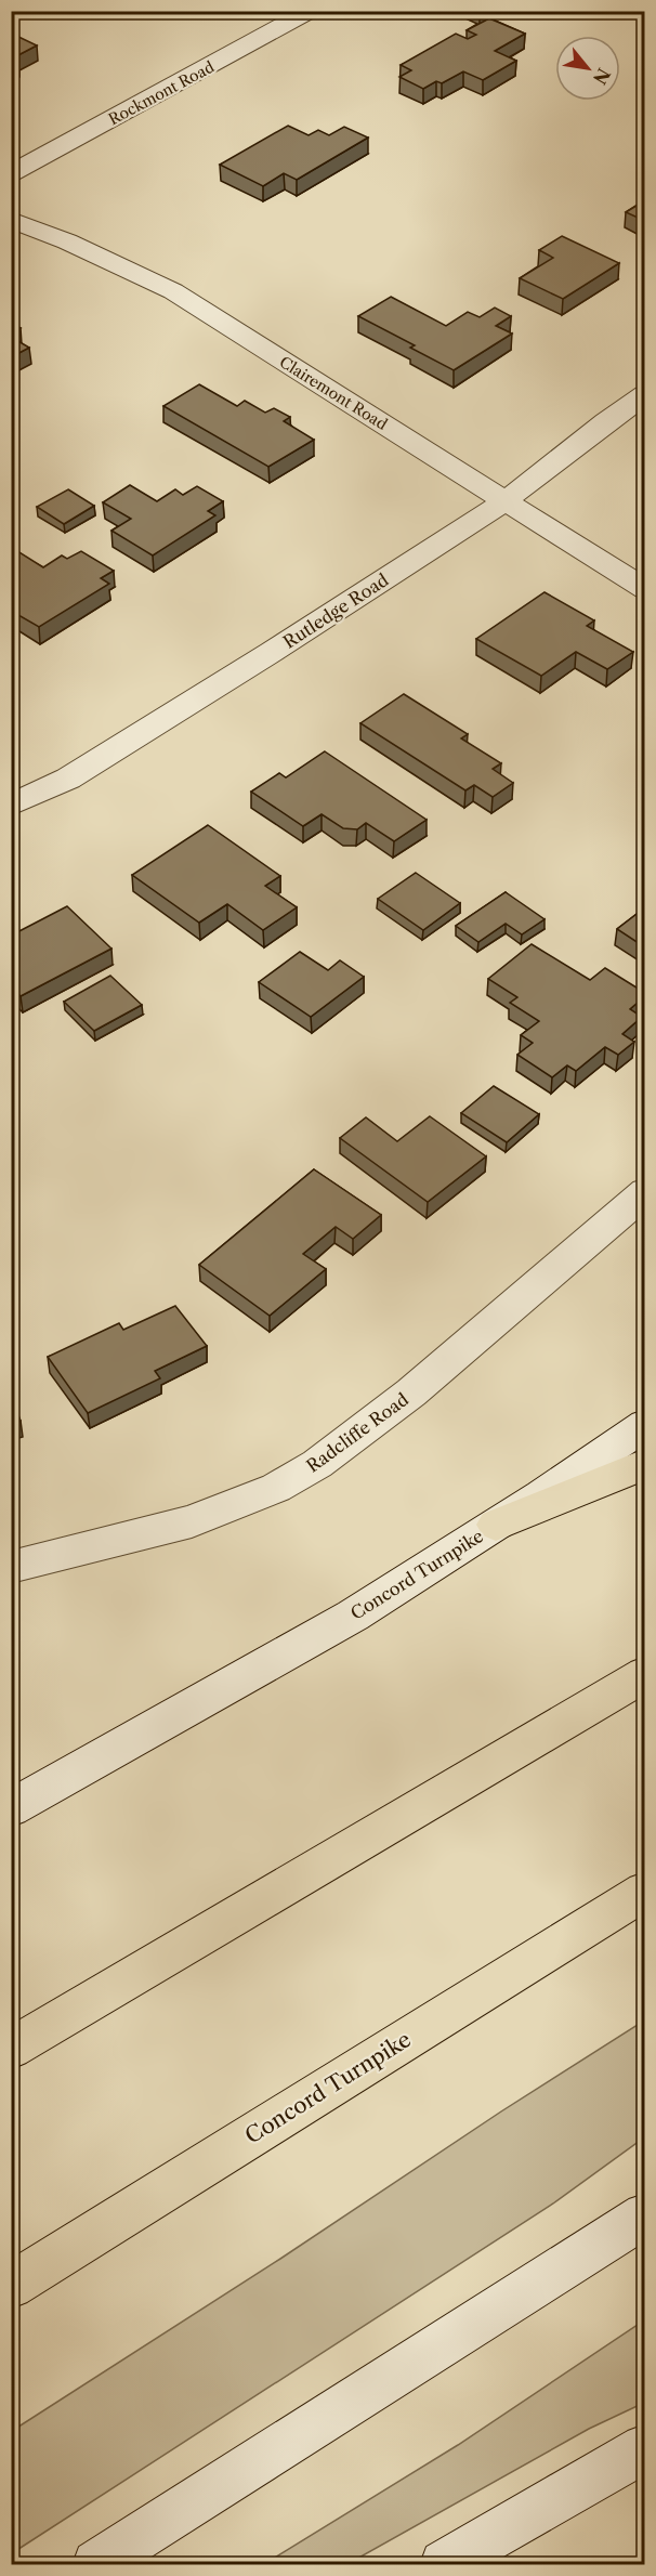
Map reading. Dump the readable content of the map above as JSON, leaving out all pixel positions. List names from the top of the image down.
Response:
{
  "streets": {
    "highway": ["Concord Turnpike"],
    "street": [
      "Rockmont Road",
      "Clairemont Road",
      "Rutledge Road",
      "Radcliffe Road"
    ]
  },
  "crossings": [
    ["Clairemont Road", "Rutledge Road"]
  ],
  "north": "bottom right"
}
